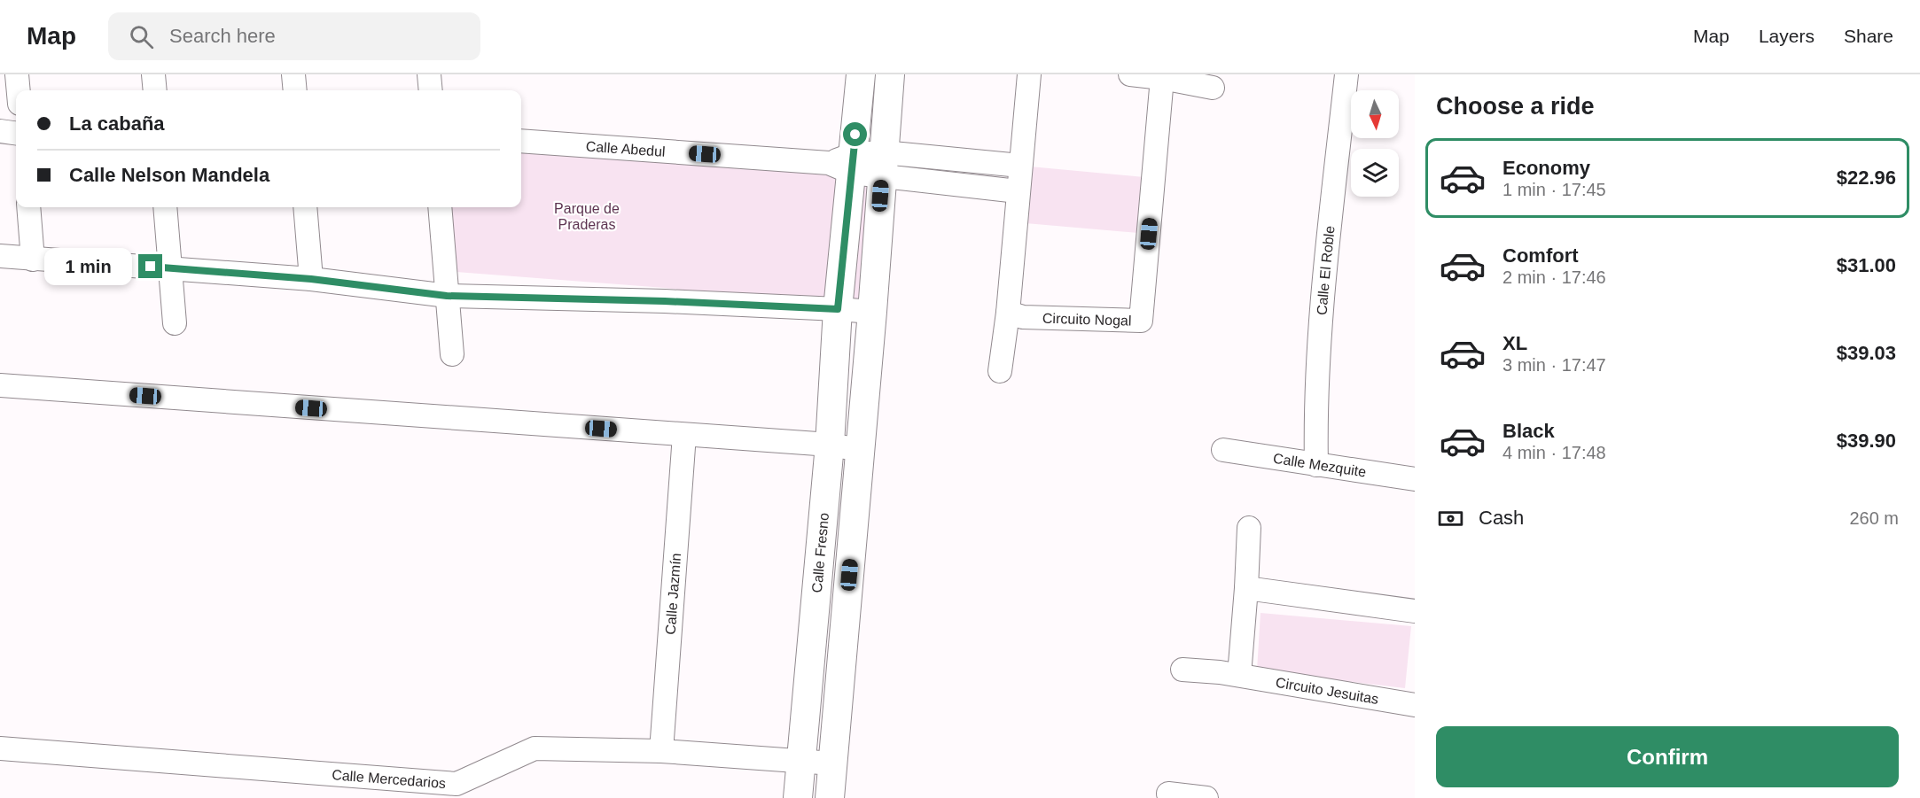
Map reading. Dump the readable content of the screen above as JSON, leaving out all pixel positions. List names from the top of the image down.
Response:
{
  "streets": {
    "street": [
      "Calle Abedul",
      "Calle El Roble",
      "Circuito Nogal",
      "Calle Mezquite",
      "Calle Fresno",
      "Calle Jazmín",
      "Circuito Jesuitas",
      "Calle Mercedarios"
    ]
  },
  "crossings": [
    ["Calle Abedul", "Calle Fresno"],
    ["Calle El Roble", "Calle Mezquite"],
    ["Calle Fresno", "Calle Mercedarios"],
    ["Calle Jazmín", "Calle Mercedarios"]
  ],
  "parks": ["Parque de Praderas"],
  "north": "bottom",
  "page": {
    "header": "Map",
    "search": "Search here",
    "nav": ["Map", "Layers", "Share"],
    "heading": "Choose a ride",
    "banner": ["La cabaña", "Calle Nelson Mandela"],
    "list": [
      {
        "name": "Economy",
        "note": "1 min · 17:45",
        "value": "$22.96"
      },
      {
        "name": "Comfort",
        "note": "2 min · 17:46",
        "value": "$31.00"
      },
      {
        "name": "XL",
        "note": "3 min · 17:47",
        "value": "$39.03"
      },
      {
        "name": "Black",
        "note": "4 min · 17:48",
        "value": "$39.90"
      }
    ],
    "bubble": "1 min",
    "pay": ["Cash", "260 m"],
    "buttons": "Confirm"
  }
}
